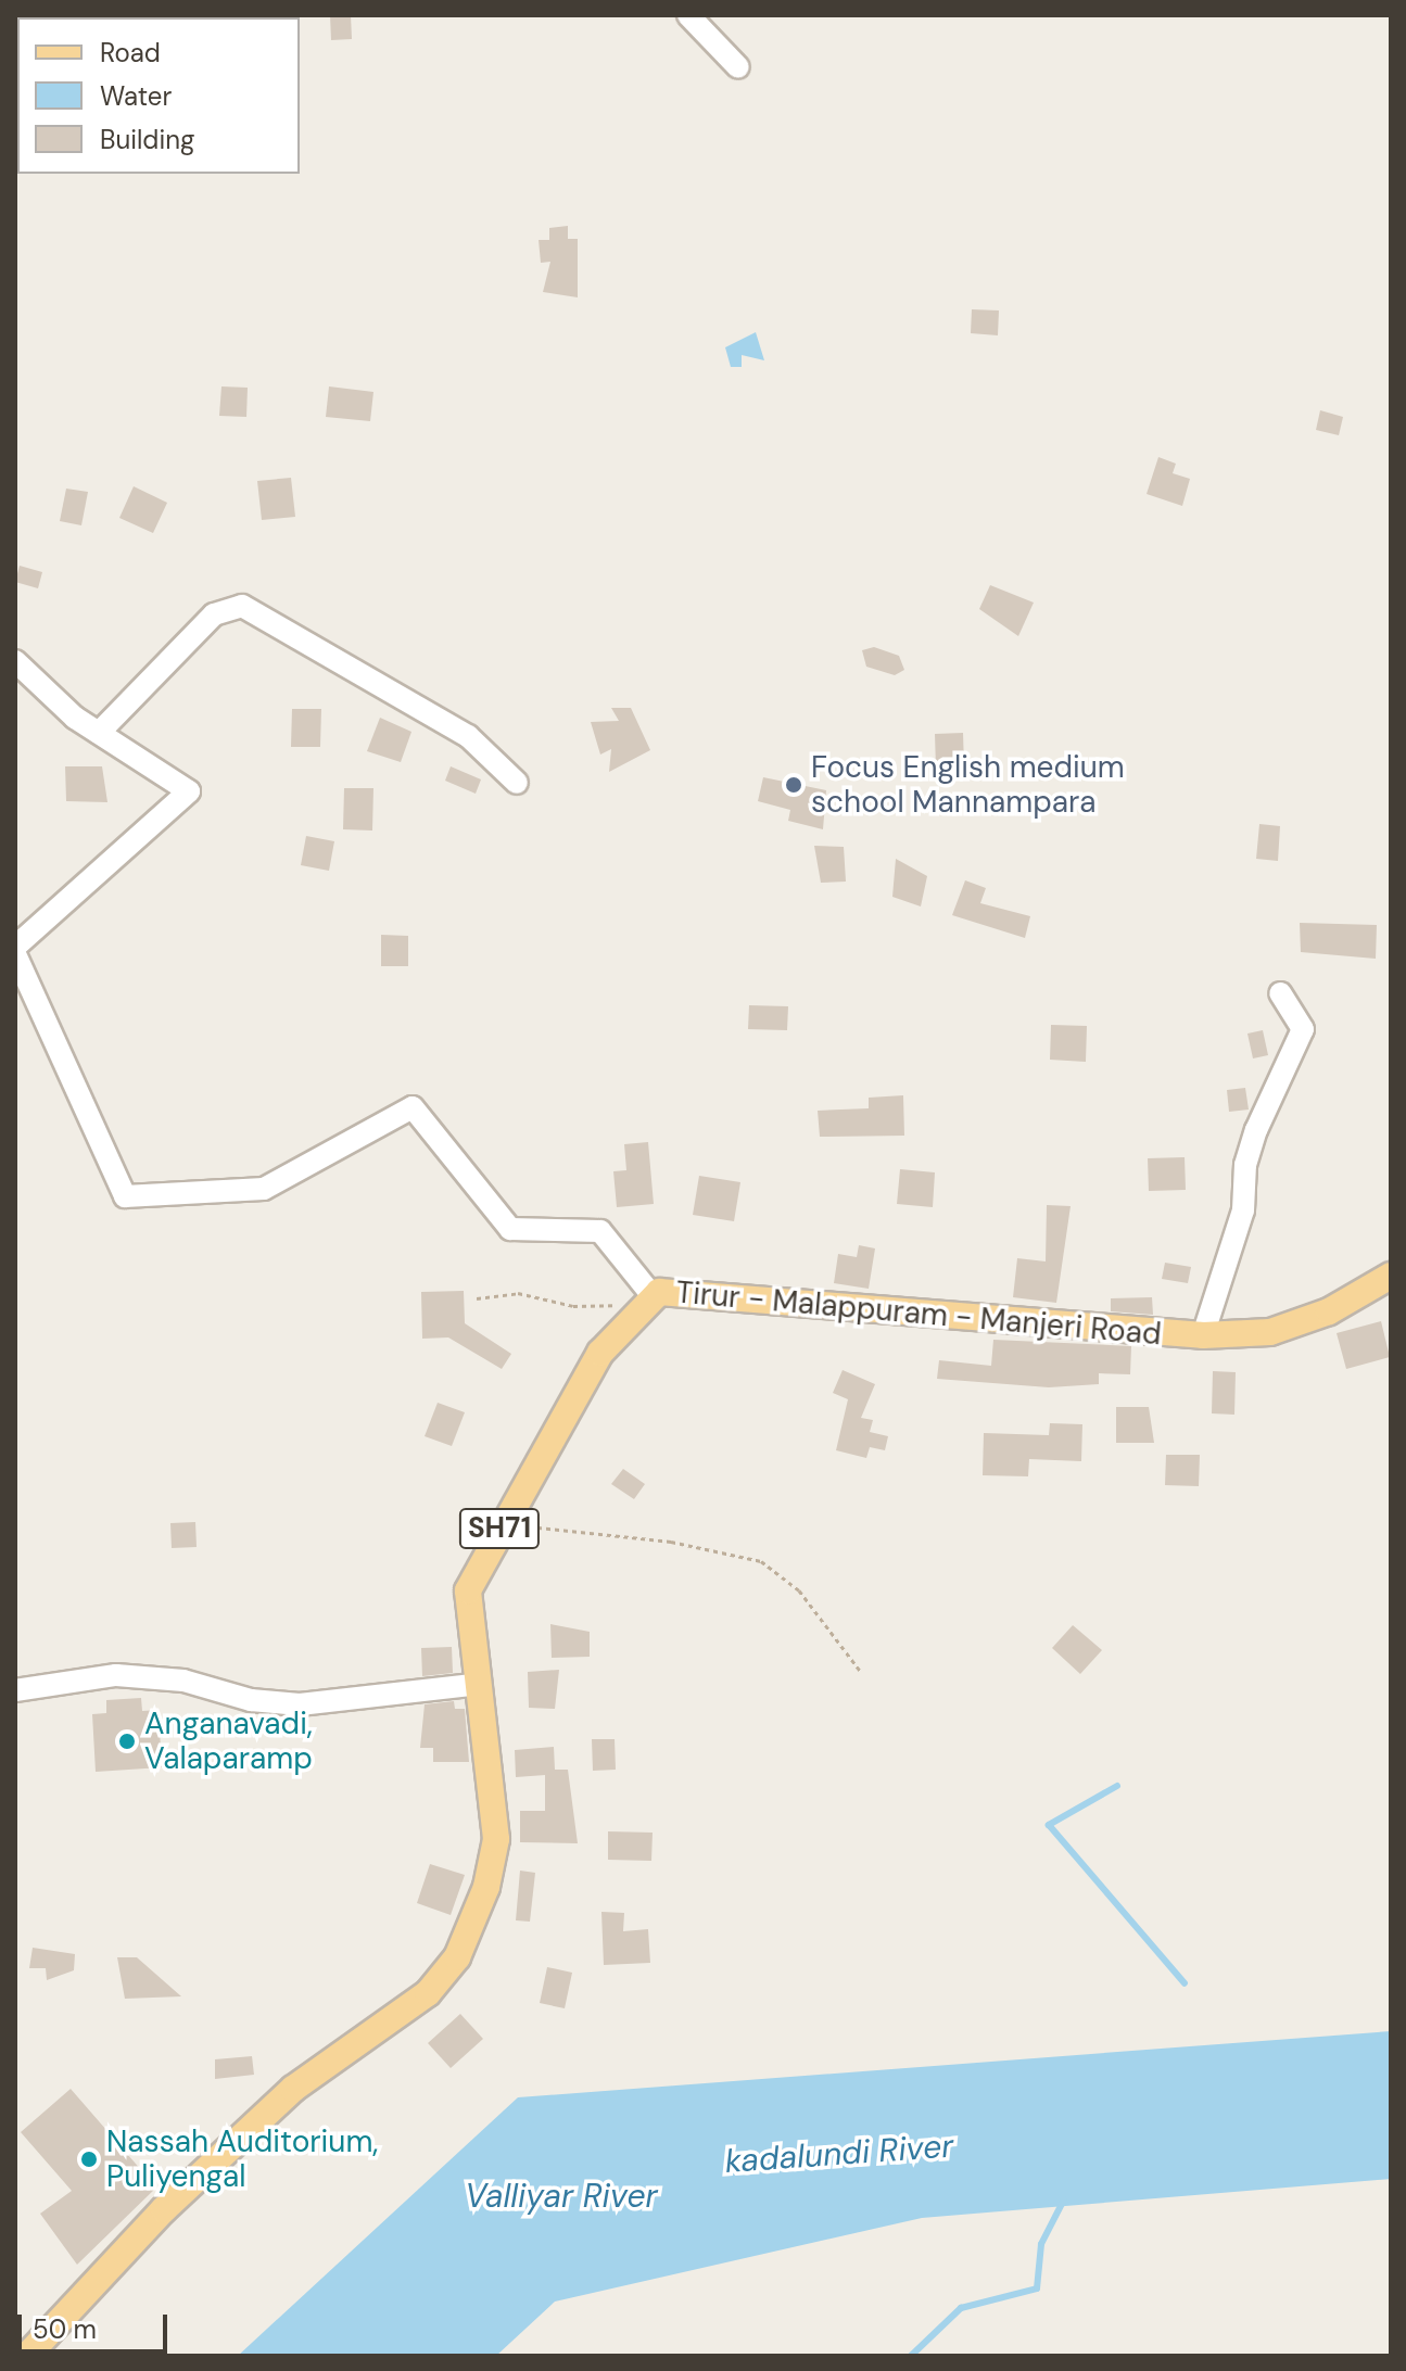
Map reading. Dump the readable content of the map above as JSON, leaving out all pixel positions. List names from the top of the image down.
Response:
{
  "streets": {
    "main road": ["Tirur - Malappuram - Manjeri Road", "SH71"]
  },
  "water": ["kadalundi River", "Valliyar River"],
  "places": ["Focus English medium school Mannampara", "Anganavadi, Valaparamp", "Nassah Auditorium, Puliyengal"],
  "legend": ["Road", "Water", "Building"],
  "scale_bar": "50 m"
}
